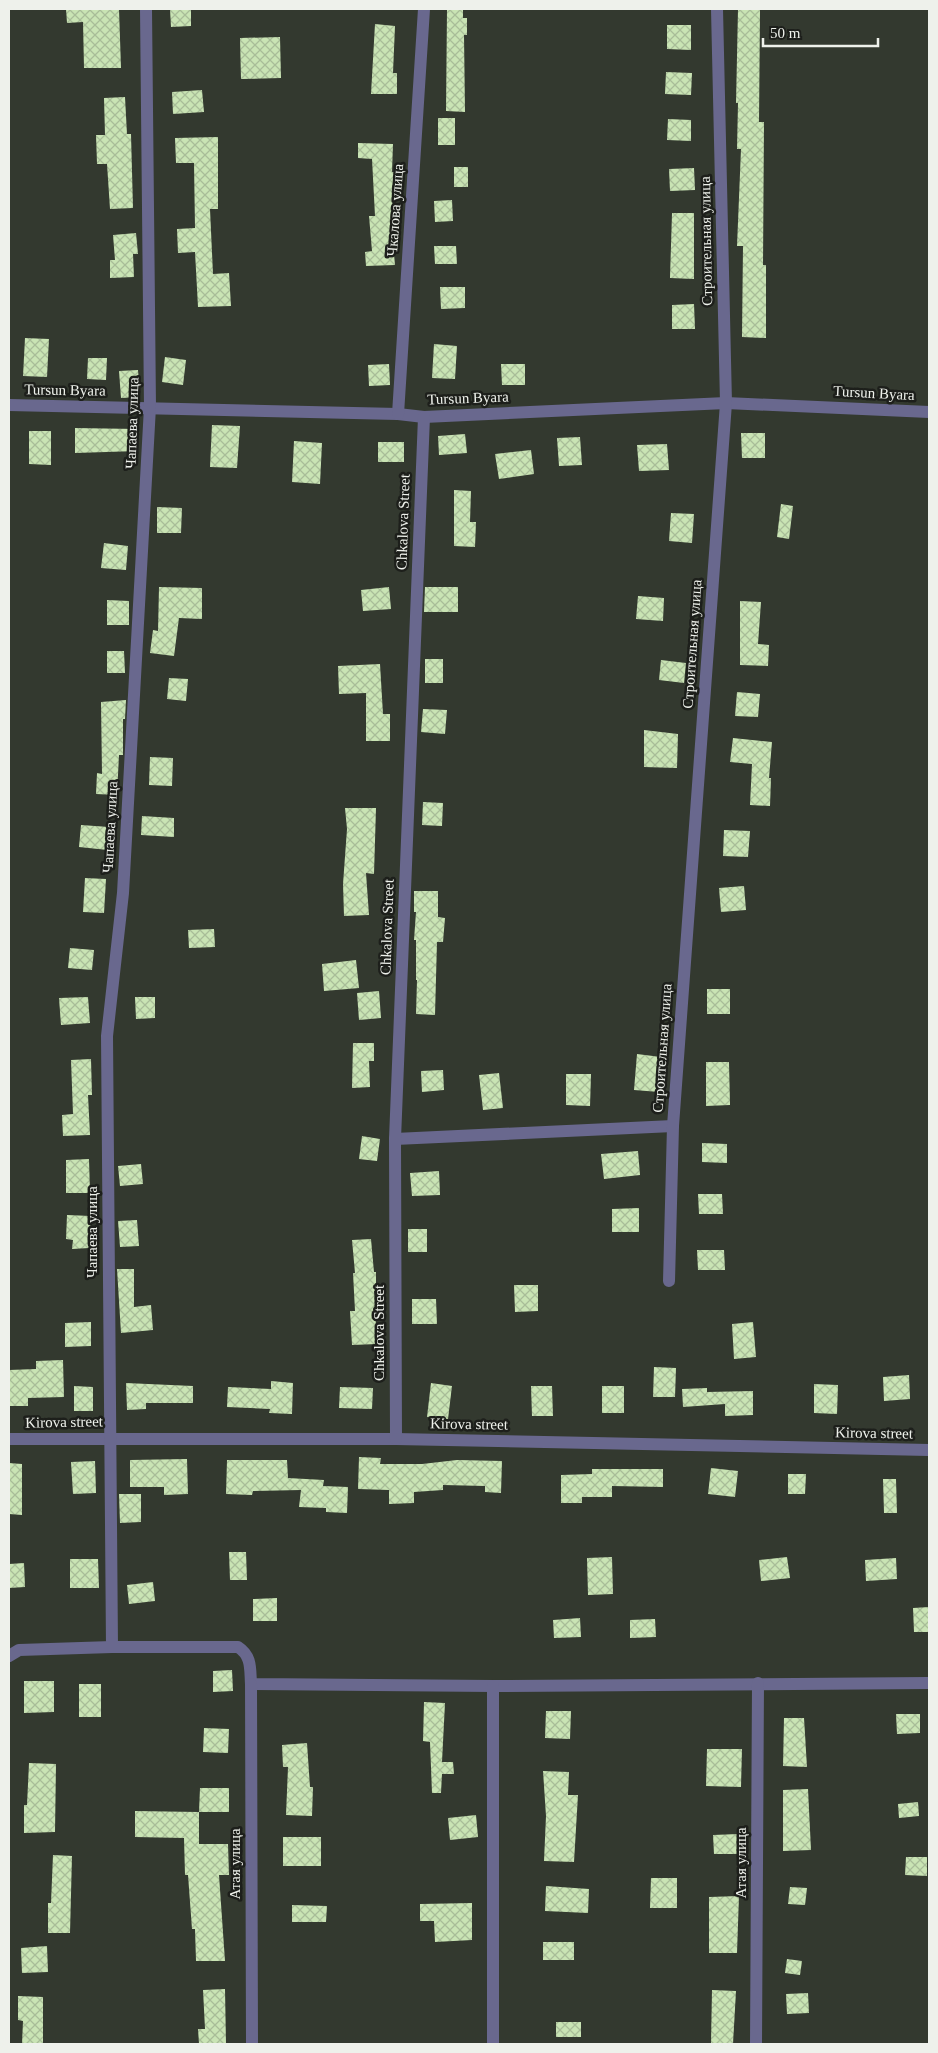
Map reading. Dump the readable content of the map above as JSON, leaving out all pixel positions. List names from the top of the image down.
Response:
{
  "streets": {
    "street": [
      "Чкалова улица",
      "Строительная улица",
      "Tursun Byara",
      "Чапаева улица",
      "Chkalova Street",
      "Kirova street",
      "Атая улица"
    ]
  },
  "crossings": [
    ["Чкалова улица", "Tursun Byara"],
    ["Строительная улица", "Tursun Byara"],
    ["Tursun Byara", "Чапаева улица"],
    ["Tursun Byara", "Chkalova Street"],
    ["Чапаева улица", "Kirova street"],
    ["Чапаева улица", "Атая улица"],
    ["Chkalova Street", "Kirova street"]
  ],
  "scale_bar": "50 m"
}
